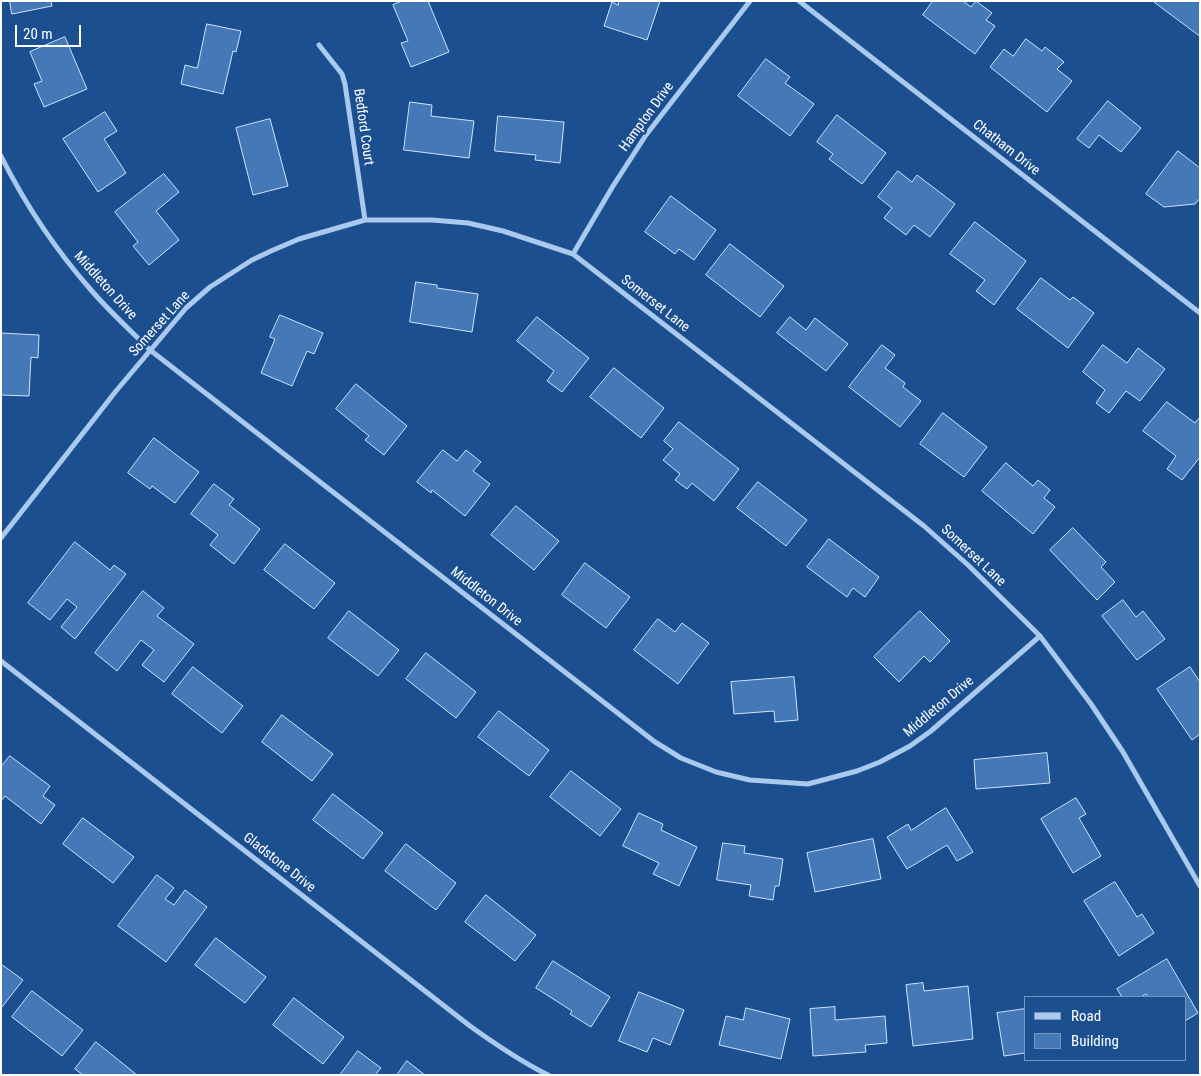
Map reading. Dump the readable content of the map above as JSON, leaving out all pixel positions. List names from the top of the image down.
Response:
{
  "streets": {
    "street": [
      "Hampton Drive",
      "Bedford Court",
      "Chatham Drive",
      "Middleton Drive",
      "Somerset Lane",
      "Gladstone Drive"
    ]
  },
  "crossings": [
    ["Hampton Drive", "Somerset Lane"],
    ["Bedford Court", "Somerset Lane"],
    ["Middleton Drive", "Somerset Lane"]
  ],
  "legend": ["Road", "Building"],
  "scale_bar": "20 m"
}
